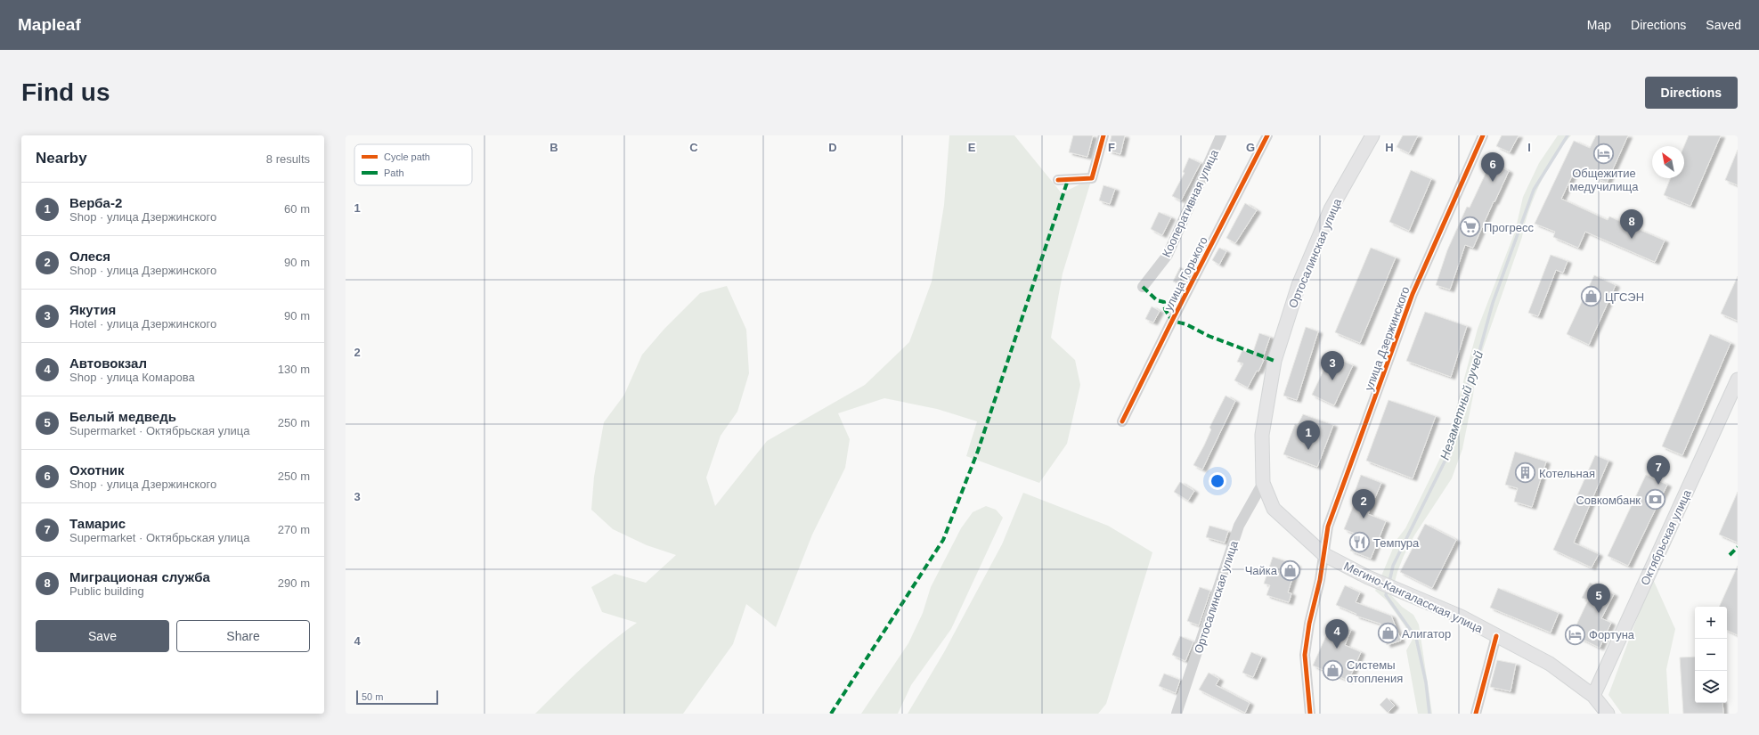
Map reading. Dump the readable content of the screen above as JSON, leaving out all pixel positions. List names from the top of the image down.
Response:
{
  "streets": {
    "main road": ["Ортосалинская улица", "Октябрьская улица", "Мегино-Кангаласская улица"],
    "street": ["Кооперативная улица", "улица Горького", "улица Дзержинского"]
  },
  "crossings": [
    ["Ортосалинская улица", "улица Дзержинского"],
    ["Ортосалинская улица", "Мегино-Кангаласская улица"],
    ["улица Дзержинского", "Мегино-Кангаласская улица"],
    ["Октябрьская улица", "Мегино-Кангаласская улица"]
  ],
  "water": ["Незаметный ручей"],
  "places": {
    "hotel": ["Общежитие медучилища", "Фортуна"],
    "supermarket": ["Прогресс"],
    "shop": [
      "ЦГСЭН",
      "Чайка",
      "Алигатор",
      "Системы отопления"
    ],
    "building": ["Котельная"],
    "bank": ["Совкомбанк"],
    "restaurant": ["Темпура"]
  },
  "legend": ["Cycle path", "Path"],
  "scale_bar": "50 m",
  "north": "top left",
  "page": {
    "header": "Mapleaf",
    "nav": ["Map", "Directions", "Saved"],
    "buttons": [
      "Directions",
      ["Save", "Share"]
    ],
    "title": "Find us",
    "heading": ["Nearby", "8 results"],
    "pins": [
      "6",
      "8",
      "3",
      "1",
      "7",
      "2",
      "5",
      "4"
    ],
    "list": [
      {
        "mark": "1",
        "name": "Верба-2",
        "note": "Shop · улица Дзержинского",
        "value": "60 m"
      },
      {
        "mark": "2",
        "name": "Олеся",
        "note": "Shop · улица Дзержинского",
        "value": "90 m"
      },
      {
        "mark": "3",
        "name": "Якутия",
        "note": "Hotel · улица Дзержинского",
        "value": "90 m"
      },
      {
        "mark": "4",
        "name": "Автовокзал",
        "note": "Shop · улица Комарова",
        "value": "130 m"
      },
      {
        "mark": "5",
        "name": "Белый медведь",
        "note": "Supermarket · Октябрьская улица",
        "value": "250 m"
      },
      {
        "mark": "6",
        "name": "Охотник",
        "note": "Shop · улица Дзержинского",
        "value": "250 m"
      },
      {
        "mark": "7",
        "name": "Тамарис",
        "note": "Supermarket · Октябрьская улица",
        "value": "270 m"
      },
      {
        "mark": "8",
        "name": "Миграционая служба",
        "note": "Public building",
        "value": "290 m"
      }
    ],
    "map_buttons": ["+", "−"],
    "scale": "50 m"
  },
  "grid": {
    "columns": [
      "B",
      "C",
      "D",
      "E",
      "F",
      "G",
      "H",
      "I"
    ],
    "rows": [
      "1",
      "2",
      "3",
      "4"
    ]
  }
}
